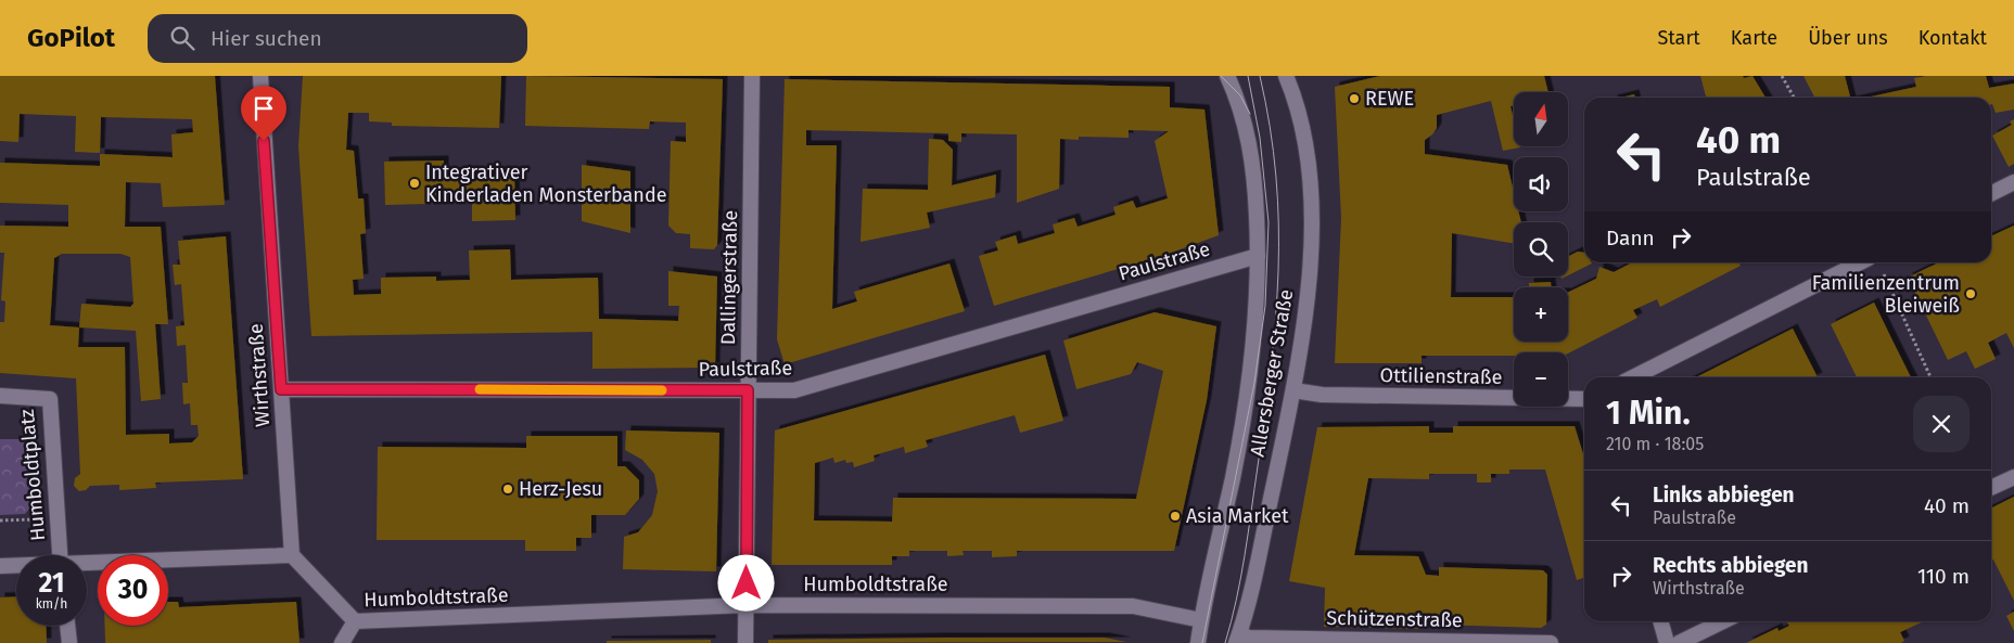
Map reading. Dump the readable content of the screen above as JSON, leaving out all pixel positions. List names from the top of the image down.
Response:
{
  "streets": {
    "street": [
      "Paulstraße",
      "Dallingerstraße",
      "Allersberger Straße",
      "Wirthstraße",
      "Ottilienstraße",
      "Humboldtplatz",
      "Humboldtstraße",
      "Schützenstraße"
    ]
  },
  "crossings": [
    ["Paulstraße", "Dallingerstraße"],
    ["Paulstraße", "Allersberger Straße"],
    ["Paulstraße", "Wirthstraße"],
    ["Dallingerstraße", "Humboldtstraße"],
    ["Allersberger Straße", "Ottilienstraße"],
    ["Allersberger Straße", "Humboldtstraße"],
    ["Allersberger Straße", "Schützenstraße"]
  ],
  "places": [
    "REWE",
    "Integrativer Kinderladen Monsterbande",
    "Familienzentrum Bleiweiß",
    "Herz-Jesu",
    "Asia Market"
  ],
  "north": "top",
  "page": {
    "header": "GoPilot",
    "search": "Hier suchen",
    "nav": [
      "Start",
      "Karte",
      "Über uns",
      "Kontakt"
    ],
    "map_buttons": ["+", "−"],
    "turn": ["40 m", "Paulstraße"],
    "then": "Dann",
    "heading": ["1 Min.", "210 m · 18:05"],
    "list": [
      {
        "name": "Links abbiegen",
        "note": "Paulstraße",
        "value": "40 m"
      },
      {
        "name": "Rechts abbiegen",
        "note": "Wirthstraße",
        "value": "110 m"
      }
    ],
    "speed": "21 km/h",
    "limit": "30"
  }
}
